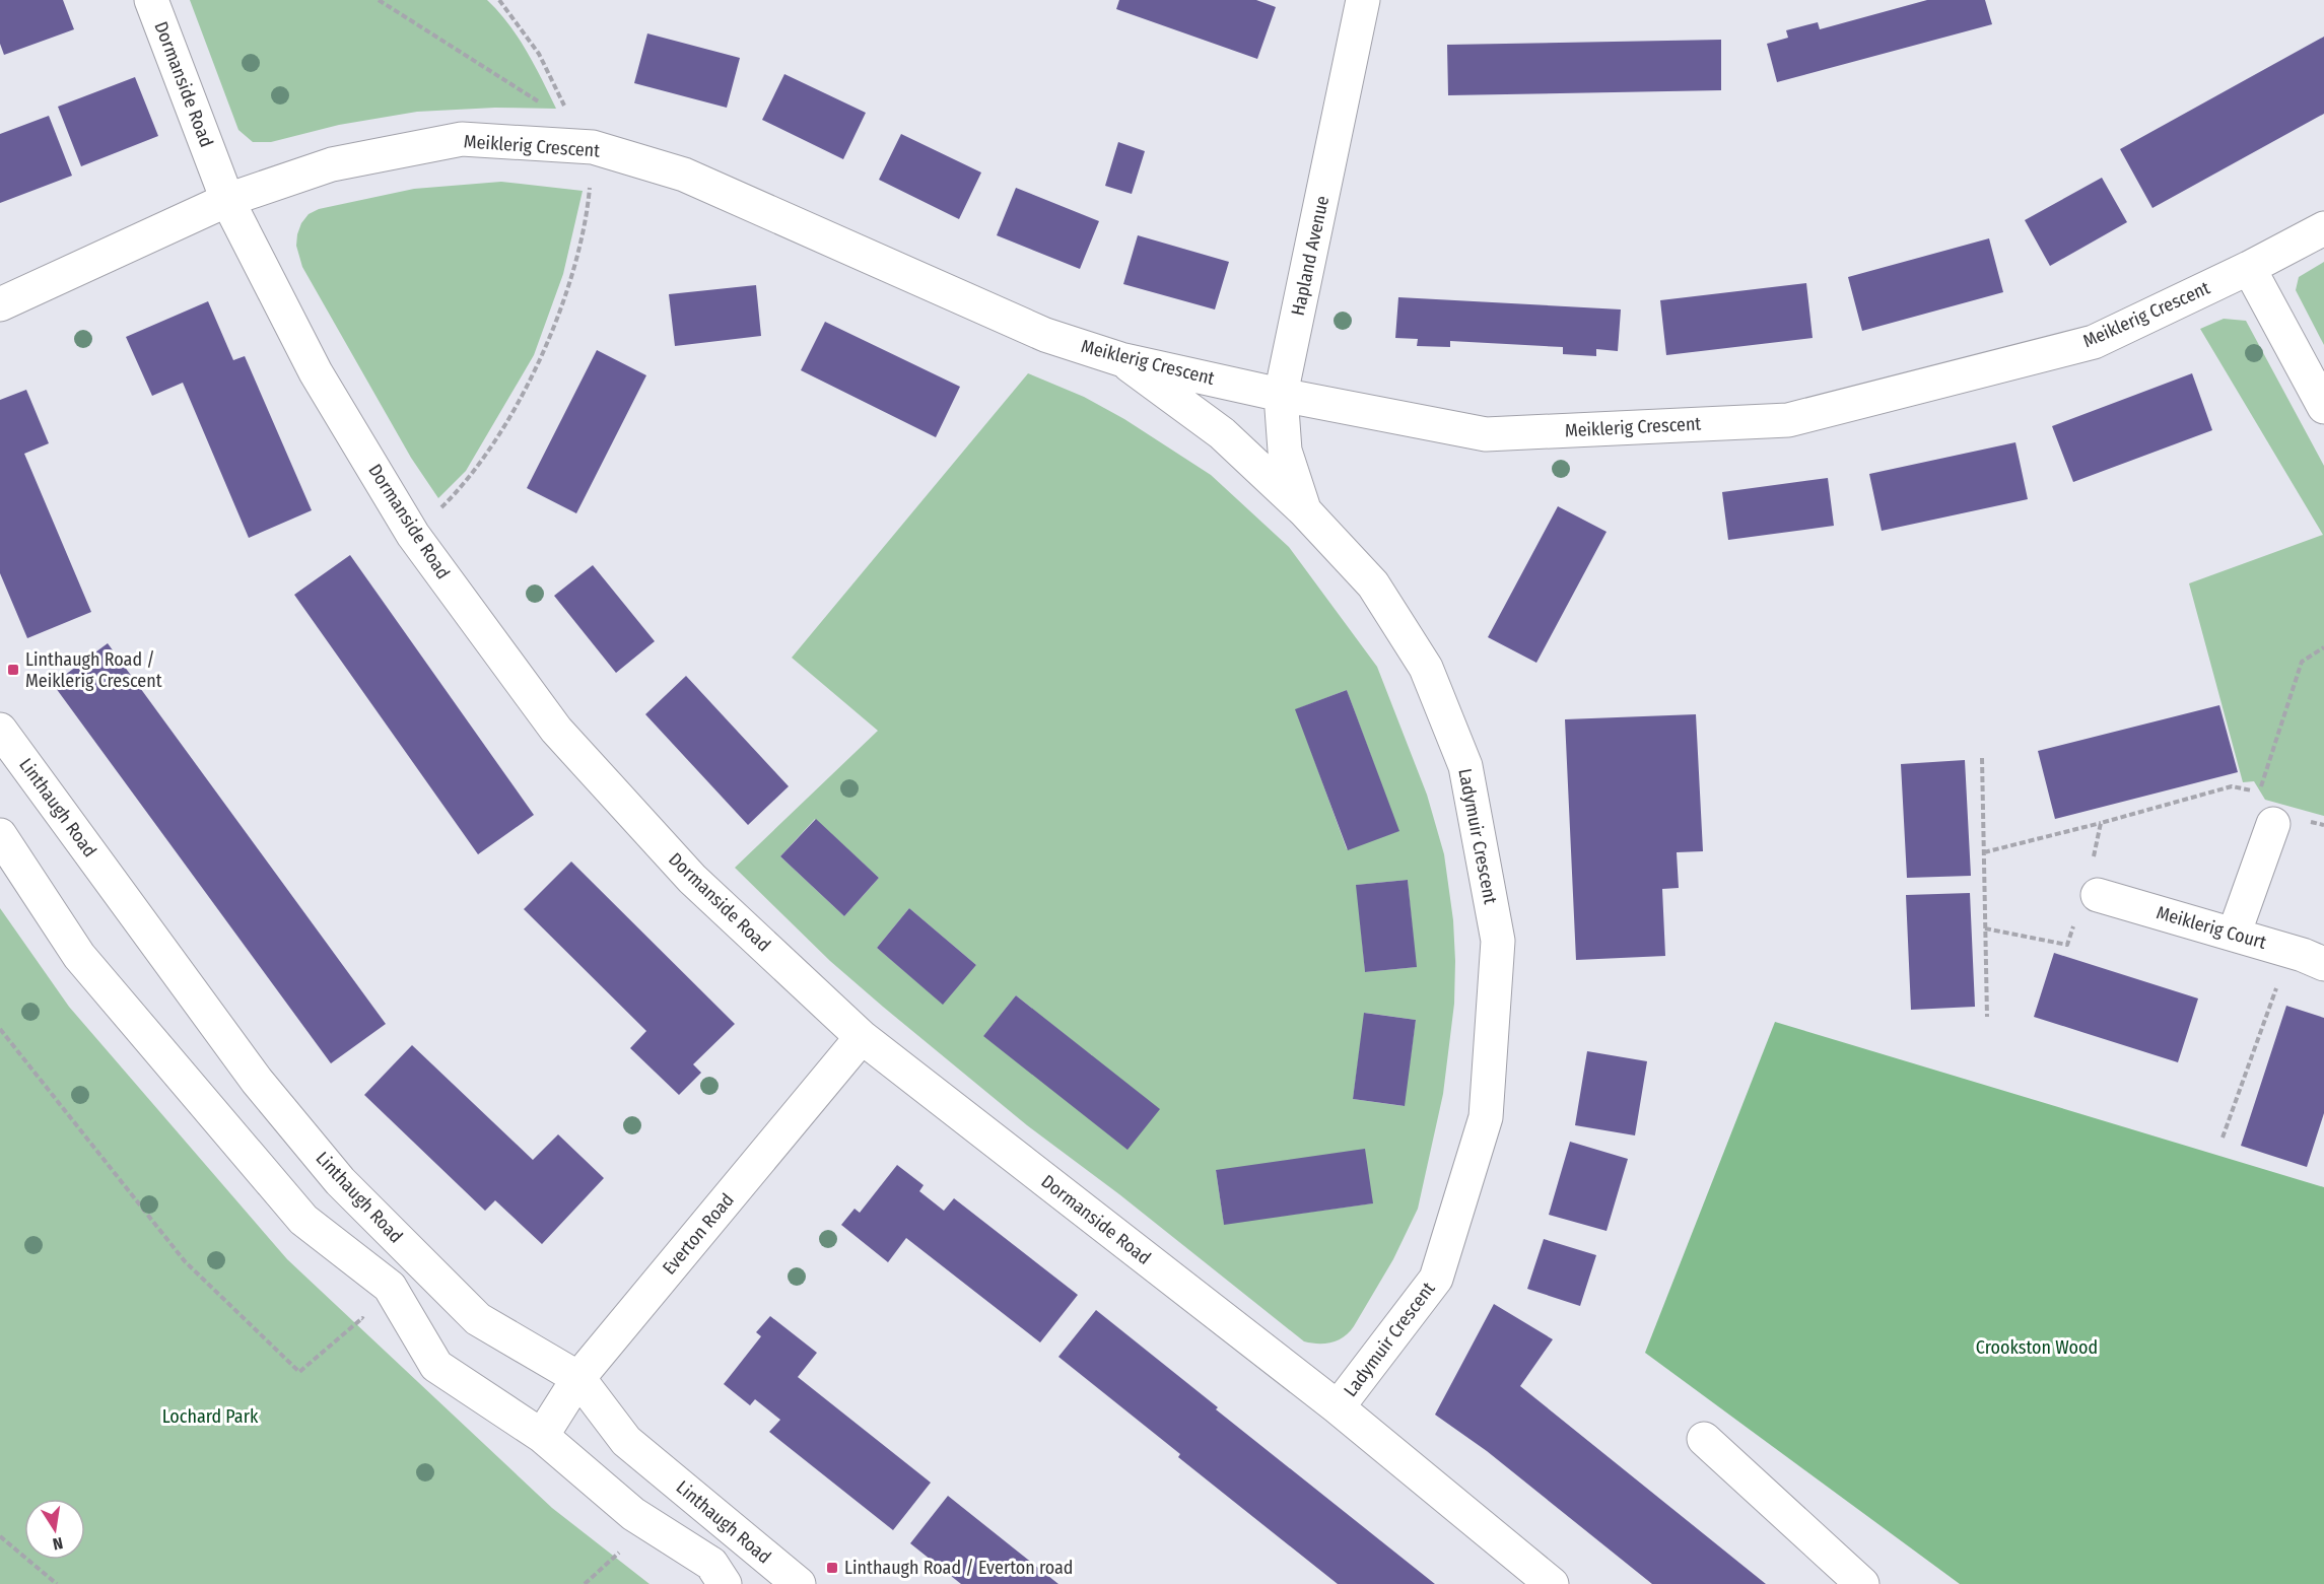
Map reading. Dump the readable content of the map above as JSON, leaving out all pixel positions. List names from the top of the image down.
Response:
{
  "streets": {
    "street": [
      "Dormanside Road",
      "Meiklerig Crescent",
      "Hapland Avenue",
      "Linthaugh Road",
      "Ladymuir Crescent",
      "Meiklerig Court",
      "Everton Road"
    ]
  },
  "crossings": [
    ["Dormanside Road", "Meiklerig Crescent"],
    ["Dormanside Road", "Ladymuir Crescent"],
    ["Dormanside Road", "Everton Road"],
    ["Meiklerig Crescent", "Hapland Avenue"],
    ["Meiklerig Crescent", "Ladymuir Crescent"],
    ["Hapland Avenue", "Ladymuir Crescent"],
    ["Linthaugh Road", "Everton Road"]
  ],
  "parks": ["Crookston Wood", "Lochard Park"],
  "places": {
    "transit": ["Linthaugh Road / Meiklerig Crescent", "Linthaugh Road / Everton road"]
  },
  "north": "bottom"
}
